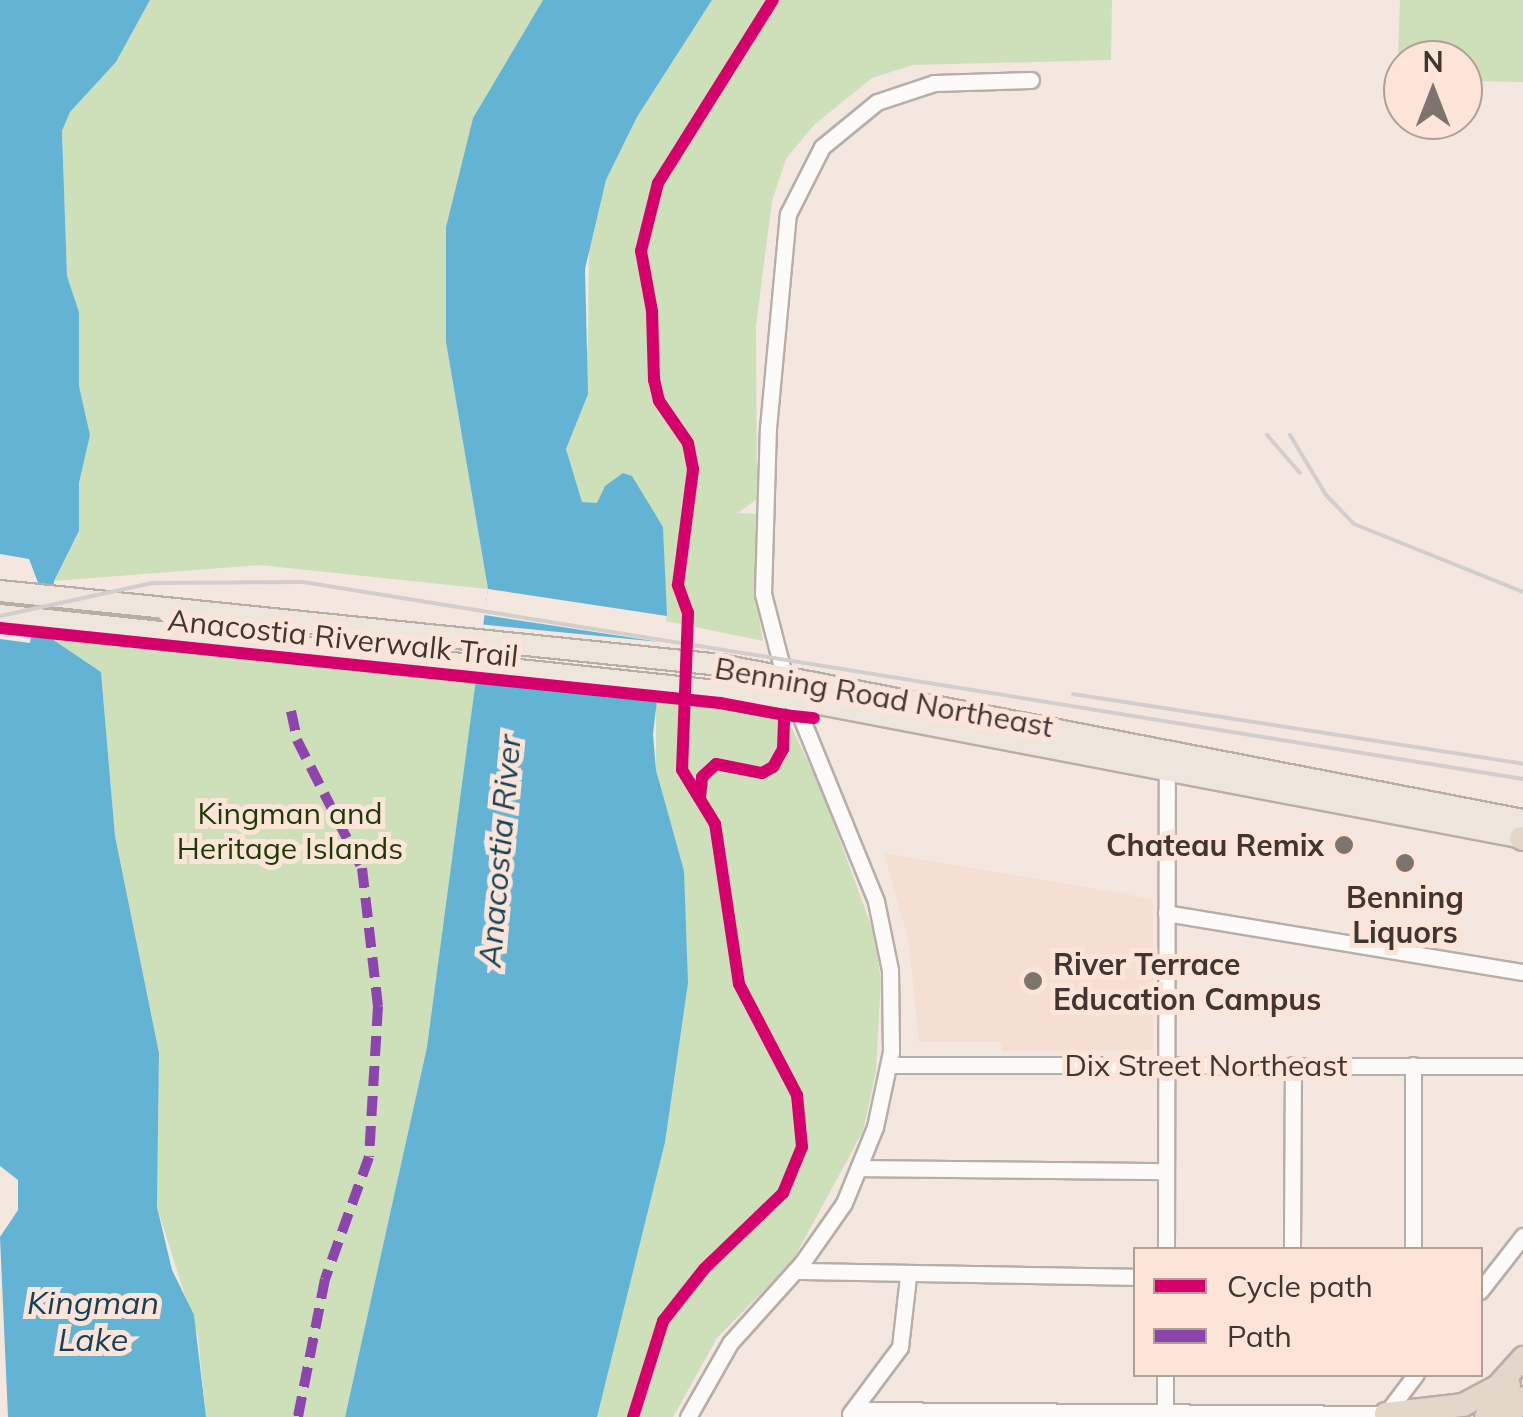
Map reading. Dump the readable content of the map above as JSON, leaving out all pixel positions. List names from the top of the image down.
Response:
{
  "streets": {
    "main road": ["Benning Road Northeast"],
    "street": ["Dix Street Northeast"],
    "cycle path": ["Anacostia Riverwalk Trail"]
  },
  "water": ["Anacostia River", "Kingman Lake"],
  "parks": ["Kingman and Heritage Islands"],
  "places": ["Chateau Remix", "Benning Liquors", "River Terrace Education Campus"],
  "legend": ["Cycle path", "Path"],
  "north": "top"
}
